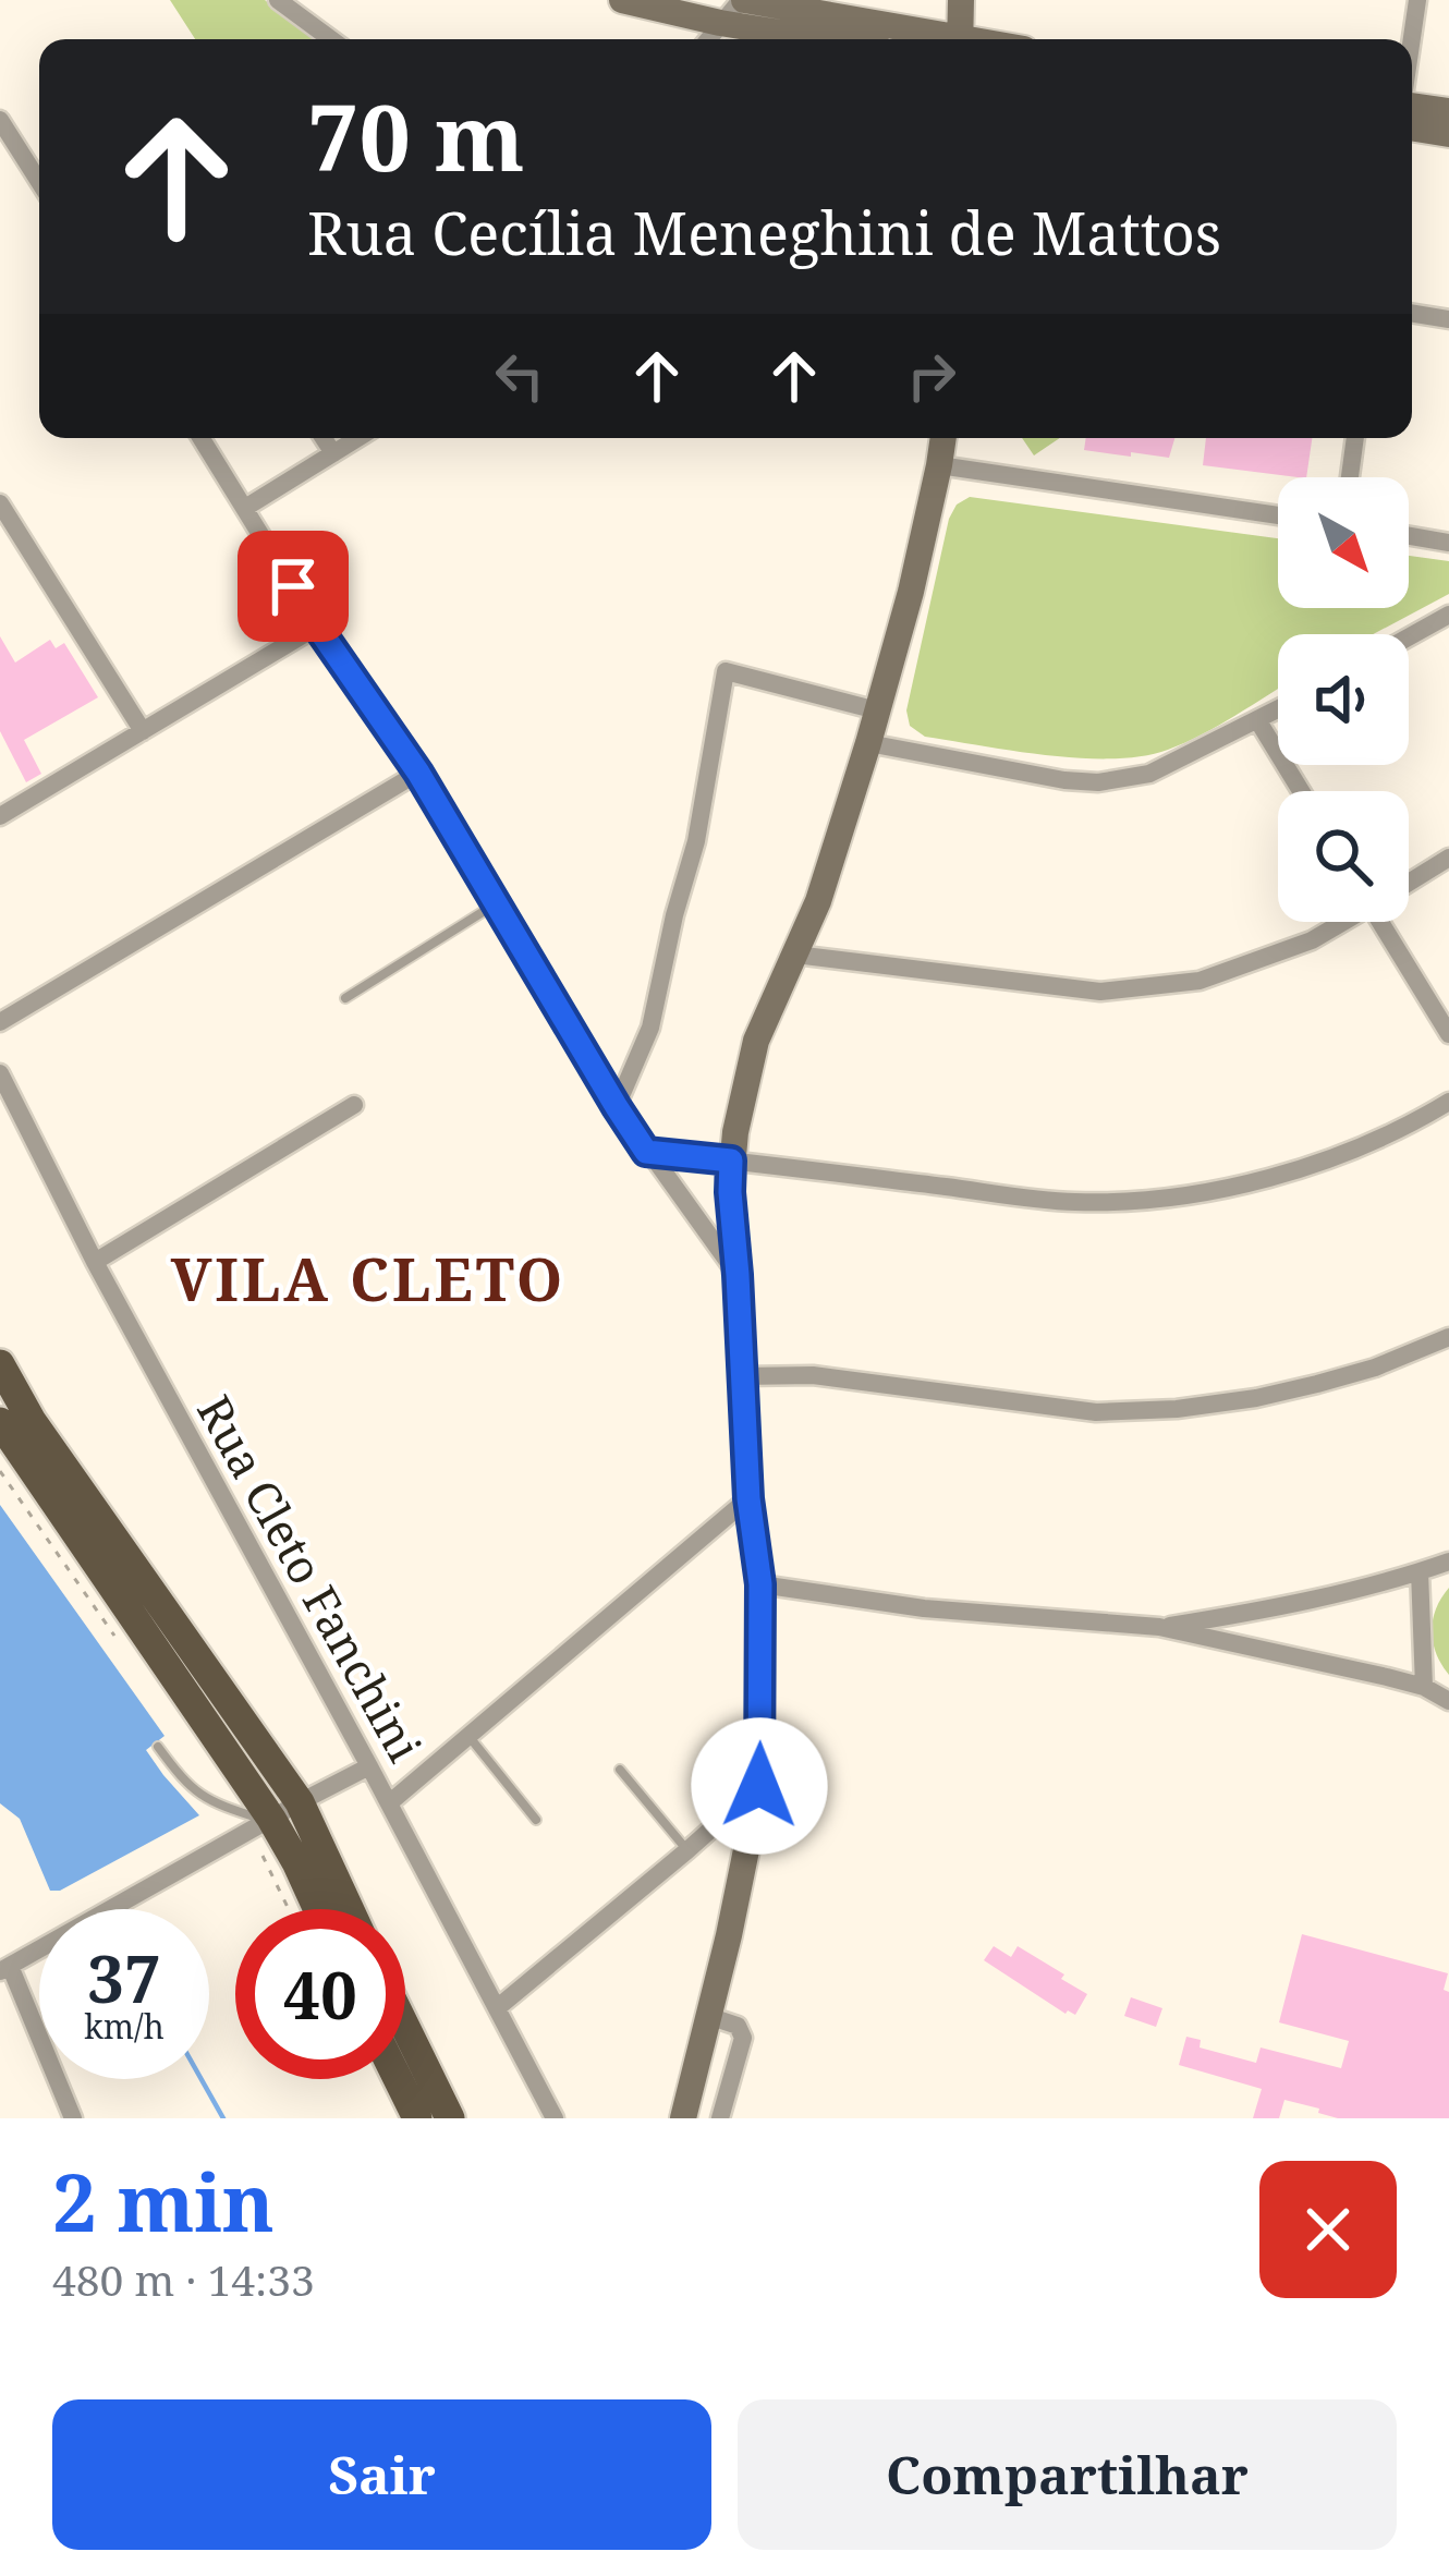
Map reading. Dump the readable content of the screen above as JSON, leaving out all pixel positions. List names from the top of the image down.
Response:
{
  "streets": {
    "street": ["Rua Cleto Fanchini"]
  },
  "districts": ["VILA CLETO"],
  "north": "bottom right",
  "page": {
    "turn": ["70 m", "Rua Cecília Meneghini de Mattos"],
    "speed": "37 km/h",
    "limit": "40",
    "heading": ["2 min", "480 m · 14:33"],
    "buttons": ["Sair", "Compartilhar"]
  }
}
